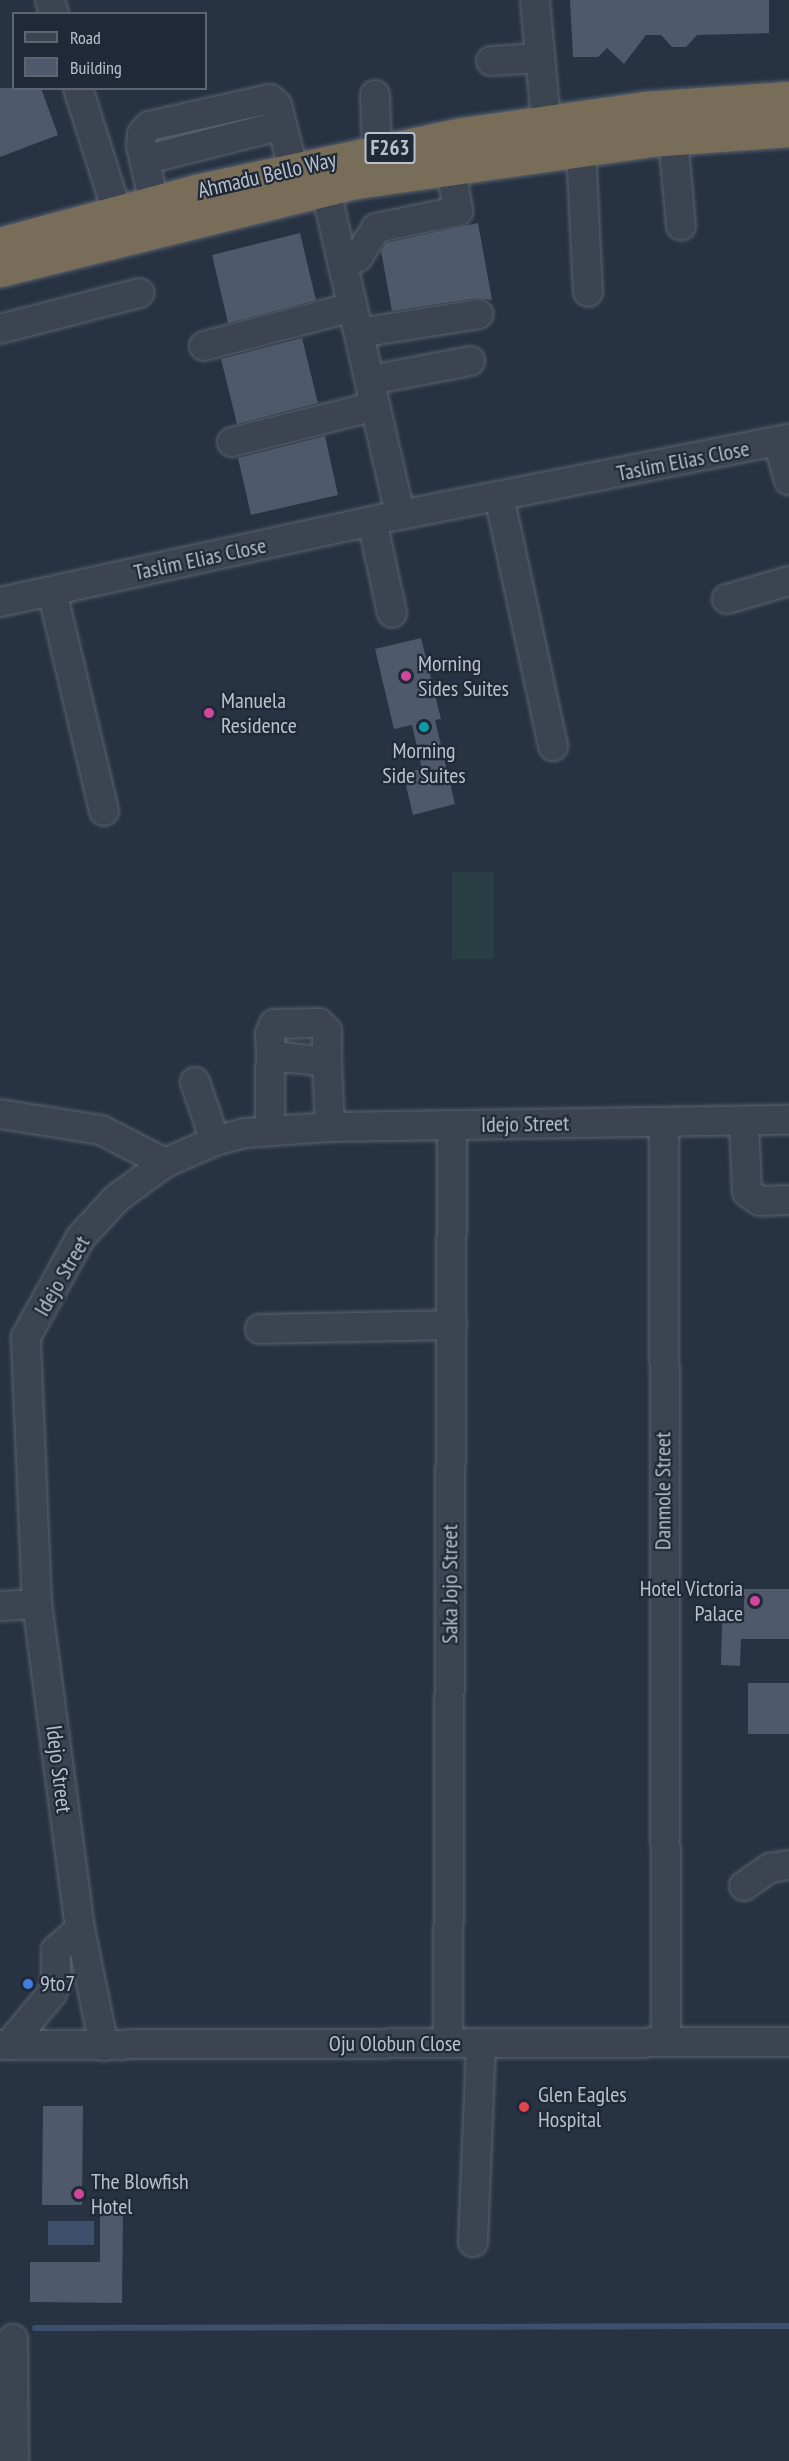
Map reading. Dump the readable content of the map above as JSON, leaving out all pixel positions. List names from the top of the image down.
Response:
{
  "streets": {
    "highway": ["F263", "Ahmadu Bello Way"],
    "street": [
      "Taslim Elias Close",
      "Idejo Street",
      "Danmole Street",
      "Saka Jojo Street",
      "Oju Olobun Close"
    ]
  },
  "crossings": [
    ["Idejo Street", "Danmole Street"],
    ["Idejo Street", "Saka Jojo Street"],
    ["Idejo Street", "Oju Olobun Close"],
    ["Danmole Street", "Oju Olobun Close"],
    ["Saka Jojo Street", "Oju Olobun Close"]
  ],
  "places": [
    "Morning Sides Suites",
    "Manuela Residence",
    "Morning Side Suites",
    "Hotel Victoria Palace",
    "9to7",
    "Glen Eagles Hospital",
    "The Blowfish Hotel"
  ],
  "legend": ["Road", "Building"]
}
